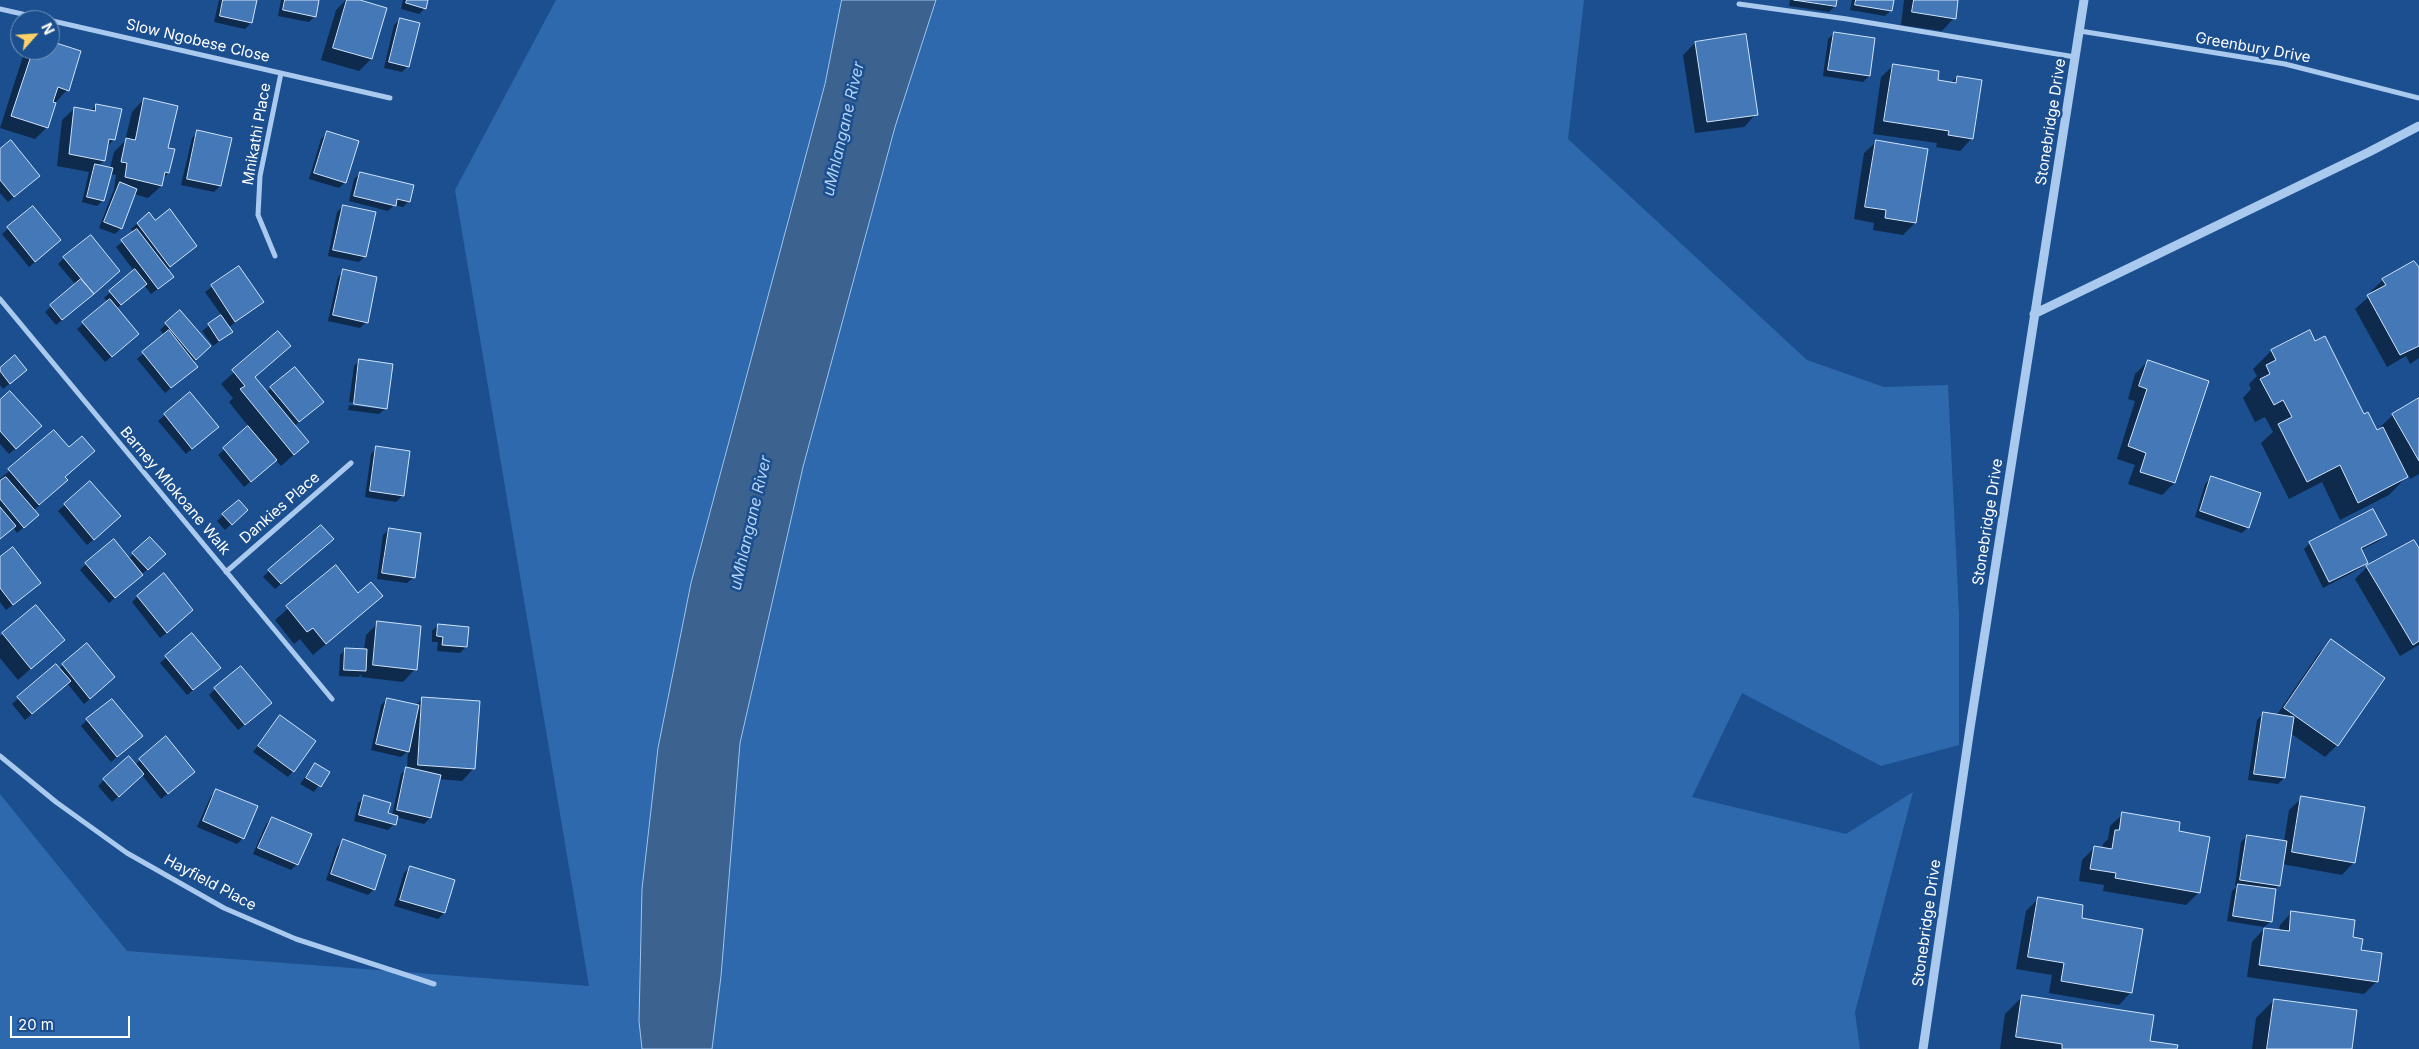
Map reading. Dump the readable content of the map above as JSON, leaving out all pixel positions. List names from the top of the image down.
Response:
{
  "streets": {
    "street": [
      "Slow Ngobese Close",
      "Greenbury Drive",
      "Stonebridge Drive",
      "Mnikathi Place",
      "Barney Mlokoane Walk",
      "Dankies Place",
      "Hayfield Place"
    ]
  },
  "crossings": [
    ["Slow Ngobese Close", "Mnikathi Place"],
    ["Greenbury Drive", "Stonebridge Drive"],
    ["Barney Mlokoane Walk", "Dankies Place"]
  ],
  "water": ["uMhlangane River"],
  "scale_bar": "20 m",
  "north": "top right"
}
